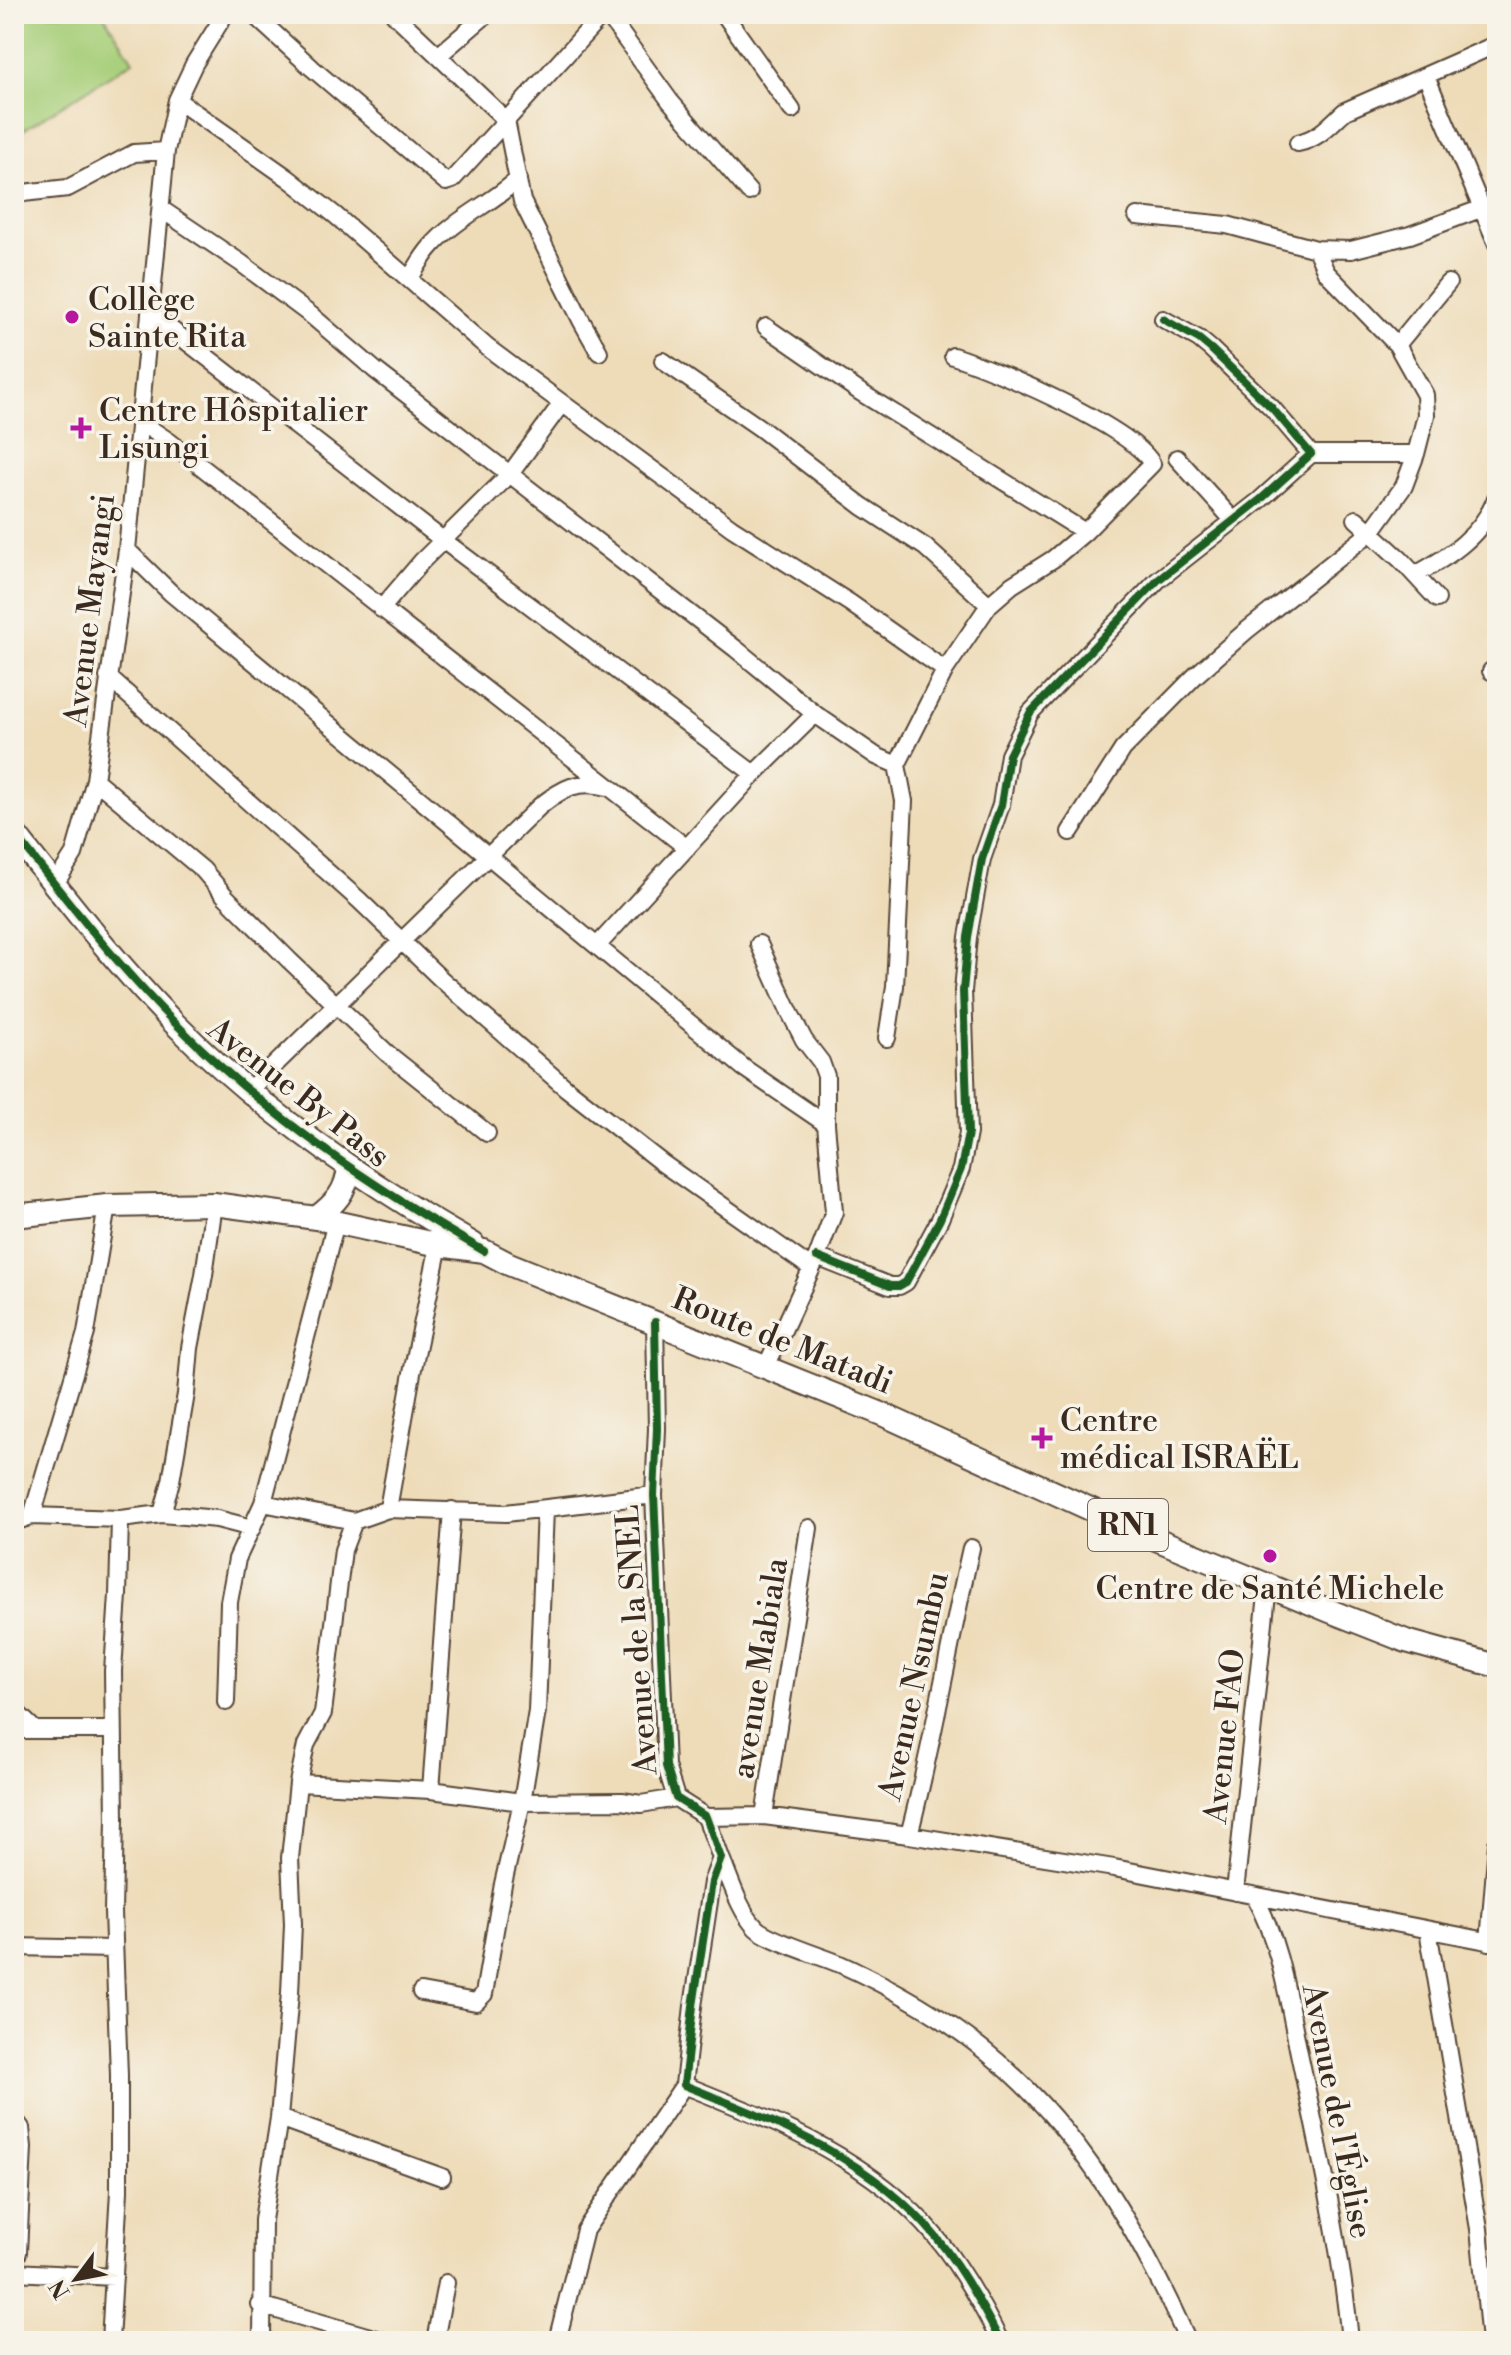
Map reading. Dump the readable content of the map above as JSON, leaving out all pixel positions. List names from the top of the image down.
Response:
{
  "streets": {
    "highway": ["Avenue By Pass", "Route de Matadi", "RN1"],
    "street": [
      "Avenue Mayangi",
      "Avenue de la SNEL",
      "avenue Mabiala",
      "Avenue Nsumbu",
      "Avenue FAO",
      "Avenue de l'Église"
    ]
  },
  "crossings": [
    ["Avenue Mayangi", "Avenue By Pass"],
    ["Avenue By Pass", "Route de Matadi"],
    ["Route de Matadi", "Avenue de la SNEL"],
    ["Route de Matadi", "Avenue FAO"]
  ],
  "places": {
    "other": ["Collège Sainte Rita", "Centre de Santé Michele"],
    "health": ["Centre Hôspitalier Lisungi", "Centre médical ISRAËL"]
  },
  "north": "bottom left"
}
